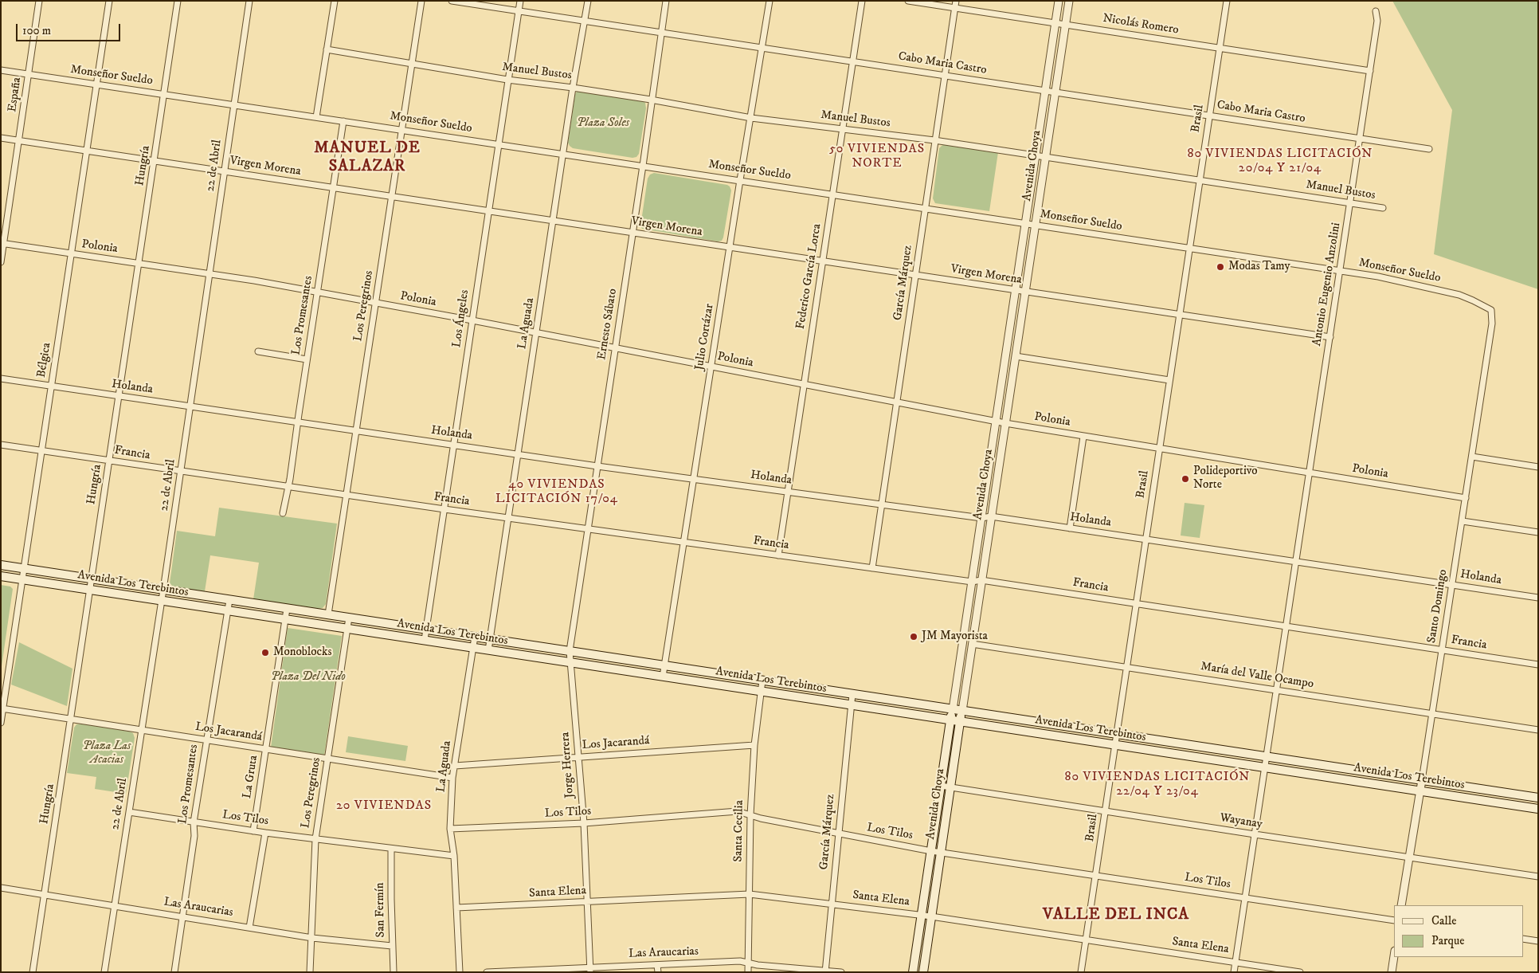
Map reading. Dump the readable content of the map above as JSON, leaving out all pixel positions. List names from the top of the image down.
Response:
{
  "streets": {
    "main road": ["Avenida Choya", "Avenida Los Terebintos"],
    "street": [
      "Nicolás Romero",
      "Cabo Maria Castro",
      "Manuel Bustos",
      "Monseñor Sueldo",
      "España",
      "Brasil",
      "Hungría",
      "22 de Abril",
      "Virgen Morena",
      "Polonia",
      "Federico García Lorca",
      "García Márquez",
      "Antonio Eugenio Anzolini",
      "Los Peregrinos",
      "Los Promesantes",
      "Los Ángeles",
      "La Aguada",
      "Ernesto Sábato",
      "Julio Cortázar",
      "Bélgica",
      "Holanda",
      "Francia",
      "Santo Domingo",
      "María del Valle Ocampo",
      "Los Jacarandá",
      "Jorge Herrera",
      "La Gruta",
      "Los Tilos",
      "Wayanay",
      "Santa Cecilia",
      "Santa Elena",
      "Las Araucarias",
      "San Fermín"
    ]
  },
  "crossings": [
    ["Nicolás Romero", "Brasil"],
    ["Nicolás Romero", "Avenida Choya"],
    ["Nicolás Romero", "García Márquez"],
    ["Nicolás Romero", "Antonio Eugenio Anzolini"],
    ["Cabo Maria Castro", "Brasil"],
    ["Cabo Maria Castro", "Avenida Choya"],
    ["Cabo Maria Castro", "Federico García Lorca"],
    ["Cabo Maria Castro", "García Márquez"],
    ["Cabo Maria Castro", "Antonio Eugenio Anzolini"],
    ["Cabo Maria Castro", "Los Ángeles"],
    ["Cabo Maria Castro", "La Aguada"],
    ["Cabo Maria Castro", "Ernesto Sábato"],
    ["Cabo Maria Castro", "Julio Cortázar"],
    ["Manuel Bustos", "Brasil"],
    ["Manuel Bustos", "Avenida Choya"],
    ["Manuel Bustos", "Federico García Lorca"],
    ["Manuel Bustos", "García Márquez"],
    ["Manuel Bustos", "Antonio Eugenio Anzolini"],
    ["Manuel Bustos", "Los Peregrinos"],
    ["Manuel Bustos", "Los Ángeles"],
    ["Manuel Bustos", "La Aguada"],
    ["Manuel Bustos", "Ernesto Sábato"],
    ["Manuel Bustos", "Julio Cortázar"],
    ["Monseñor Sueldo", "España"],
    ["Monseñor Sueldo", "Brasil"],
    ["Monseñor Sueldo", "Hungría"],
    ["Monseñor Sueldo", "22 de Abril"],
    ["Monseñor Sueldo", "Avenida Choya"],
    ["Monseñor Sueldo", "Federico García Lorca"],
    ["Monseñor Sueldo", "García Márquez"],
    ["Monseñor Sueldo", "Antonio Eugenio Anzolini"],
    ["Monseñor Sueldo", "Los Peregrinos"],
    ["Monseñor Sueldo", "Los Promesantes"],
    ["Monseñor Sueldo", "Los Ángeles"],
    ["Monseñor Sueldo", "La Aguada"],
    ["Monseñor Sueldo", "Ernesto Sábato"],
    ["Monseñor Sueldo", "Julio Cortázar"],
    ["Monseñor Sueldo", "Bélgica"],
    ["Monseñor Sueldo", "Santo Domingo"],
    ["España", "Virgen Morena"],
    ["España", "Polonia"],
    ["Brasil", "Virgen Morena"],
    ["Brasil", "Polonia"],
    ["Brasil", "Holanda"],
    ["Brasil", "Francia"],
    ["Brasil", "Avenida Los Terebintos"],
    ["Brasil", "María del Valle Ocampo"],
    ["Brasil", "Los Tilos"],
    ["Brasil", "Wayanay"],
    ["Brasil", "Santa Elena"],
    ["Hungría", "Virgen Morena"],
    ["Hungría", "Polonia"],
    ["Hungría", "Holanda"],
    ["Hungría", "Francia"],
    ["Hungría", "Avenida Los Terebintos"],
    ["Hungría", "Los Jacarandá"],
    ["Hungría", "Las Araucarias"],
    ["22 de Abril", "Virgen Morena"],
    ["22 de Abril", "Polonia"],
    ["22 de Abril", "Holanda"],
    ["22 de Abril", "Francia"],
    ["22 de Abril", "Avenida Los Terebintos"],
    ["22 de Abril", "Los Jacarandá"],
    ["22 de Abril", "Los Tilos"],
    ["22 de Abril", "Las Araucarias"],
    ["Avenida Choya", "Virgen Morena"],
    ["Avenida Choya", "Polonia"],
    ["Avenida Choya", "Holanda"],
    ["Avenida Choya", "Francia"],
    ["Avenida Choya", "Avenida Los Terebintos"],
    ["Avenida Choya", "María del Valle Ocampo"],
    ["Avenida Choya", "Los Tilos"],
    ["Avenida Choya", "Wayanay"],
    ["Avenida Choya", "Santa Elena"],
    ["Virgen Morena", "Federico García Lorca"],
    ["Virgen Morena", "García Márquez"],
    ["Virgen Morena", "Antonio Eugenio Anzolini"],
    ["Virgen Morena", "Los Peregrinos"],
    ["Virgen Morena", "Los Promesantes"],
    ["Virgen Morena", "Los Ángeles"],
    ["Virgen Morena", "La Aguada"],
    ["Virgen Morena", "Ernesto Sábato"],
    ["Virgen Morena", "Julio Cortázar"],
    ["Virgen Morena", "Bélgica"],
    ["Polonia", "Federico García Lorca"],
    ["Polonia", "García Márquez"],
    ["Polonia", "Antonio Eugenio Anzolini"],
    ["Polonia", "Los Peregrinos"],
    ["Polonia", "Los Promesantes"],
    ["Polonia", "Los Ángeles"],
    ["Polonia", "La Aguada"],
    ["Polonia", "Ernesto Sábato"],
    ["Polonia", "Julio Cortázar"],
    ["Polonia", "Bélgica"],
    ["Polonia", "Santo Domingo"],
    ["Federico García Lorca", "Holanda"],
    ["Federico García Lorca", "Francia"],
    ["García Márquez", "Holanda"],
    ["García Márquez", "Francia"],
    ["García Márquez", "Avenida Los Terebintos"],
    ["García Márquez", "Los Tilos"],
    ["García Márquez", "Santa Elena"],
    ["García Márquez", "Las Araucarias"],
    ["Antonio Eugenio Anzolini", "Holanda"],
    ["Antonio Eugenio Anzolini", "Francia"],
    ["Antonio Eugenio Anzolini", "Avenida Los Terebintos"],
    ["Antonio Eugenio Anzolini", "María del Valle Ocampo"],
    ["Antonio Eugenio Anzolini", "Los Tilos"],
    ["Antonio Eugenio Anzolini", "Wayanay"],
    ["Antonio Eugenio Anzolini", "Santa Elena"],
    ["Los Peregrinos", "Holanda"],
    ["Los Peregrinos", "Francia"],
    ["Los Peregrinos", "Avenida Los Terebintos"],
    ["Los Peregrinos", "Los Jacarandá"],
    ["Los Peregrinos", "Los Tilos"],
    ["Los Peregrinos", "Las Araucarias"],
    ["Los Promesantes", "Holanda"],
    ["Los Promesantes", "Francia"],
    ["Los Promesantes", "Avenida Los Terebintos"],
    ["Los Promesantes", "Los Jacarandá"],
    ["Los Promesantes", "Los Tilos"],
    ["Los Promesantes", "Las Araucarias"],
    ["Los Ángeles", "Holanda"],
    ["Los Ángeles", "Francia"],
    ["Los Ángeles", "Avenida Los Terebintos"],
    ["La Aguada", "Holanda"],
    ["La Aguada", "Francia"],
    ["La Aguada", "Avenida Los Terebintos"],
    ["La Aguada", "Los Jacarandá"],
    ["La Aguada", "Los Tilos"],
    ["La Aguada", "Santa Elena"],
    ["Ernesto Sábato", "Holanda"],
    ["Ernesto Sábato", "Francia"],
    ["Ernesto Sábato", "Avenida Los Terebintos"],
    ["Ernesto Sábato", "Jorge Herrera"],
    ["Julio Cortázar", "Holanda"],
    ["Julio Cortázar", "Francia"],
    ["Julio Cortázar", "Avenida Los Terebintos"],
    ["Bélgica", "Holanda"],
    ["Bélgica", "Francia"],
    ["Bélgica", "Avenida Los Terebintos"],
    ["Bélgica", "Los Jacarandá"],
    ["Holanda", "Santo Domingo"],
    ["Francia", "Santo Domingo"],
    ["Avenida Los Terebintos", "Santo Domingo"],
    ["Avenida Los Terebintos", "Jorge Herrera"],
    ["Avenida Los Terebintos", "La Gruta"],
    ["Avenida Los Terebintos", "Santa Cecilia"],
    ["Santo Domingo", "María del Valle Ocampo"],
    ["Santo Domingo", "Wayanay"],
    ["Los Jacarandá", "Jorge Herrera"],
    ["Los Jacarandá", "La Gruta"],
    ["Los Jacarandá", "Santa Cecilia"],
    ["Jorge Herrera", "Los Tilos"],
    ["Jorge Herrera", "Santa Elena"],
    ["Jorge Herrera", "Las Araucarias"],
    ["La Gruta", "Los Tilos"],
    ["Los Tilos", "Santa Cecilia"],
    ["Los Tilos", "San Fermín"],
    ["Santa Cecilia", "Santa Elena"],
    ["Santa Cecilia", "Las Araucarias"],
    ["Las Araucarias", "San Fermín"]
  ],
  "districts": [
    "MANUEL DE SALAZAR",
    "50 VIVIENDAS NORTE",
    "80 VIVIENDAS LICITACIÓN 20/04 Y 21/04",
    "40 VIVIENDAS LICITACIÓN 17/04",
    "80 VIVIENDAS LICITACIÓN 22/04 Y 23/04",
    "20 VIVIENDAS",
    "VALLE DEL INCA"
  ],
  "parks": ["Plaza Soles", "Plaza Del Nido", "Plaza Las Acacias"],
  "places": [
    "Modas Tamy",
    "Polideportivo Norte",
    "JM Mayorista",
    "Monoblocks"
  ],
  "legend": ["Calle", "Parque"],
  "scale_bar": "100 m"
}
